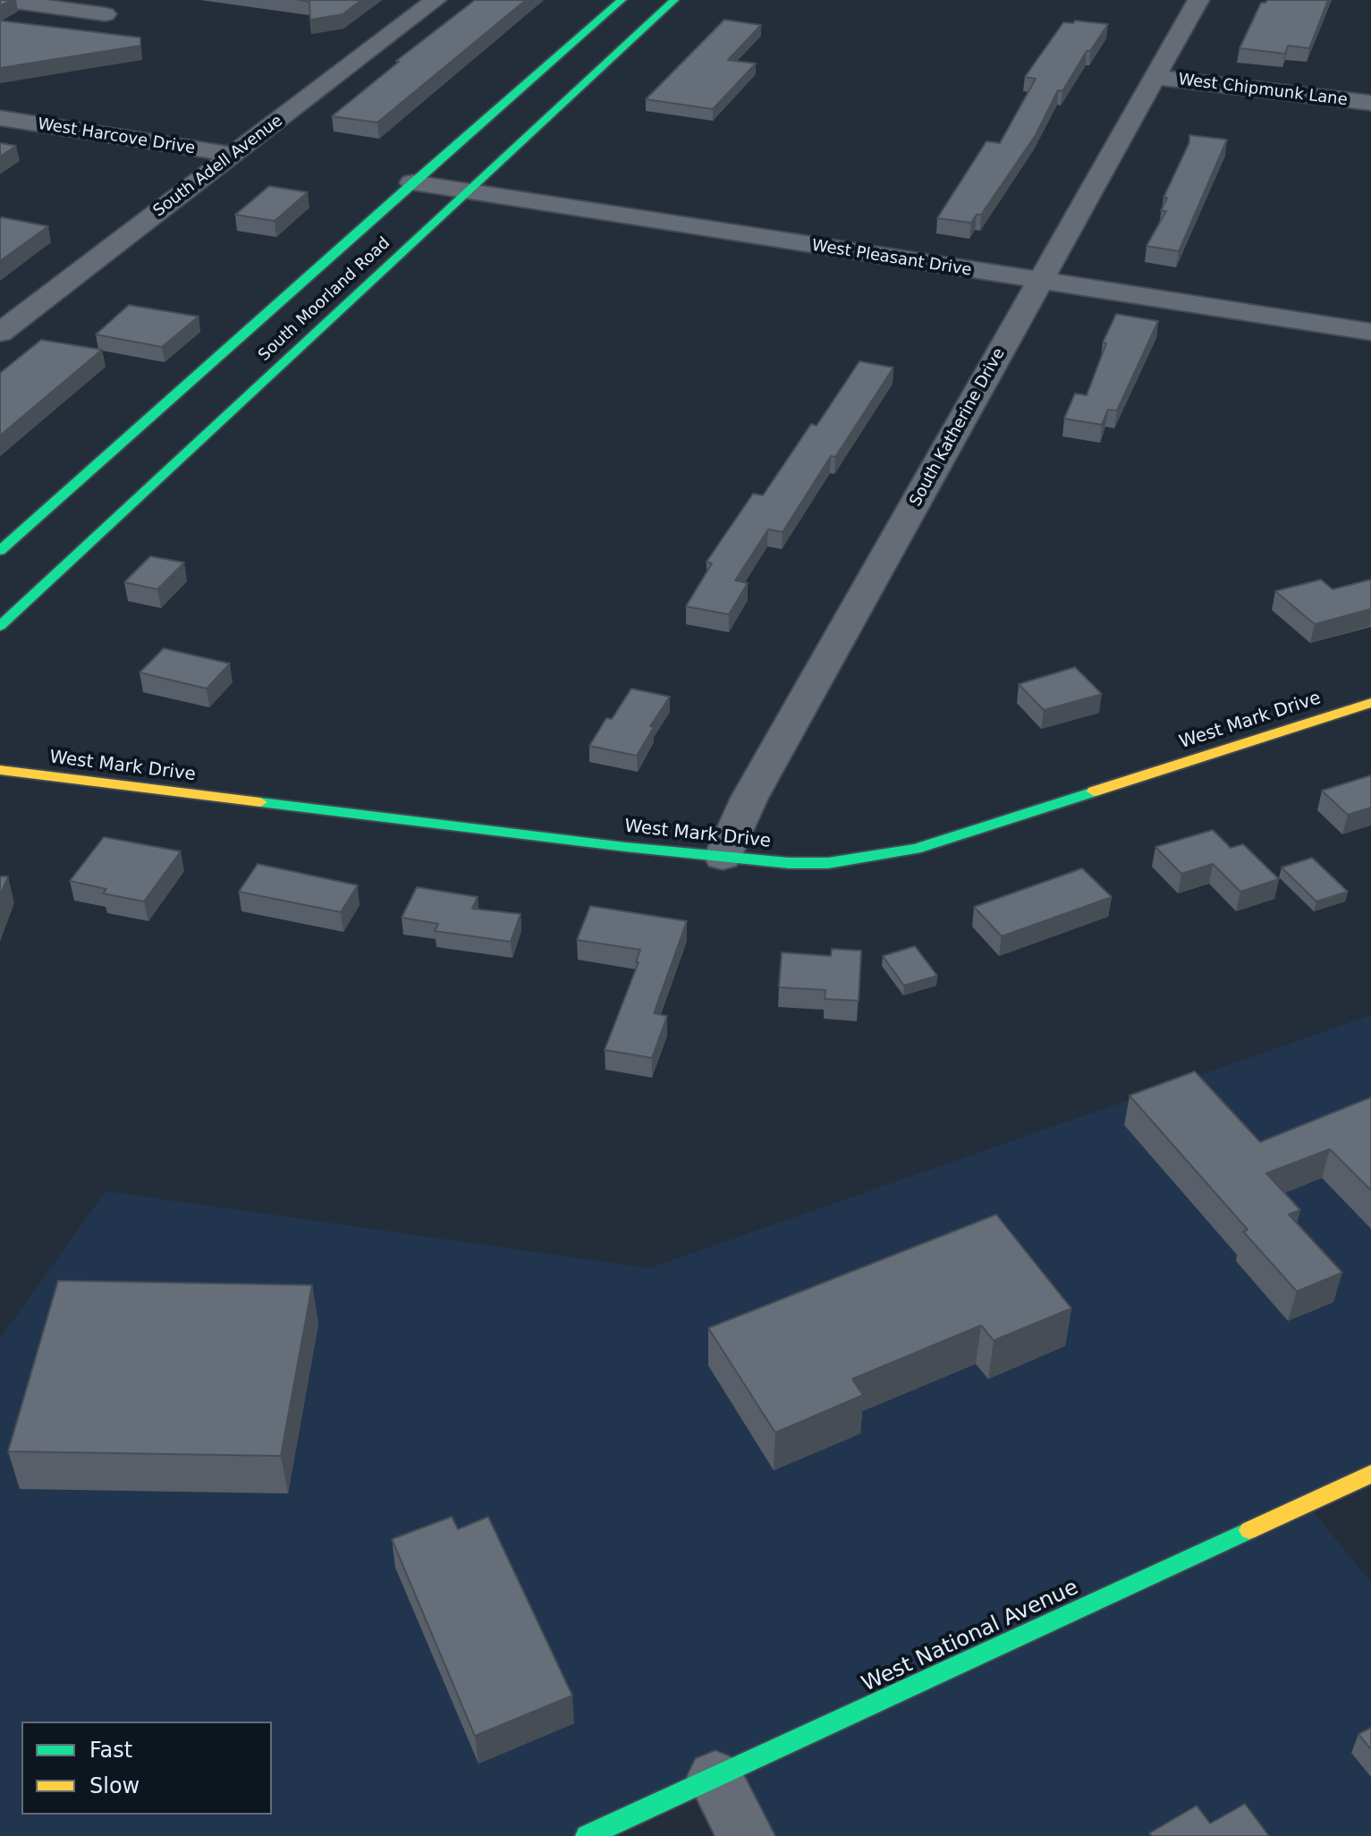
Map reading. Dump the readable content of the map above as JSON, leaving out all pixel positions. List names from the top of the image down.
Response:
{
  "streets": {
    "main road": ["South Moorland Road", "West Mark Drive", "West National Avenue"],
    "street": [
      "West Chipmunk Lane",
      "West Harcove Drive",
      "South Adell Avenue",
      "West Pleasant Drive",
      "South Katherine Drive"
    ]
  },
  "crossings": [
    ["West Chipmunk Lane", "South Katherine Drive"],
    ["West Harcove Drive", "South Adell Avenue"],
    ["West Pleasant Drive", "South Moorland Road"],
    ["West Pleasant Drive", "South Katherine Drive"],
    ["South Katherine Drive", "West Mark Drive"]
  ],
  "legend": ["Fast", "Slow"]
}
